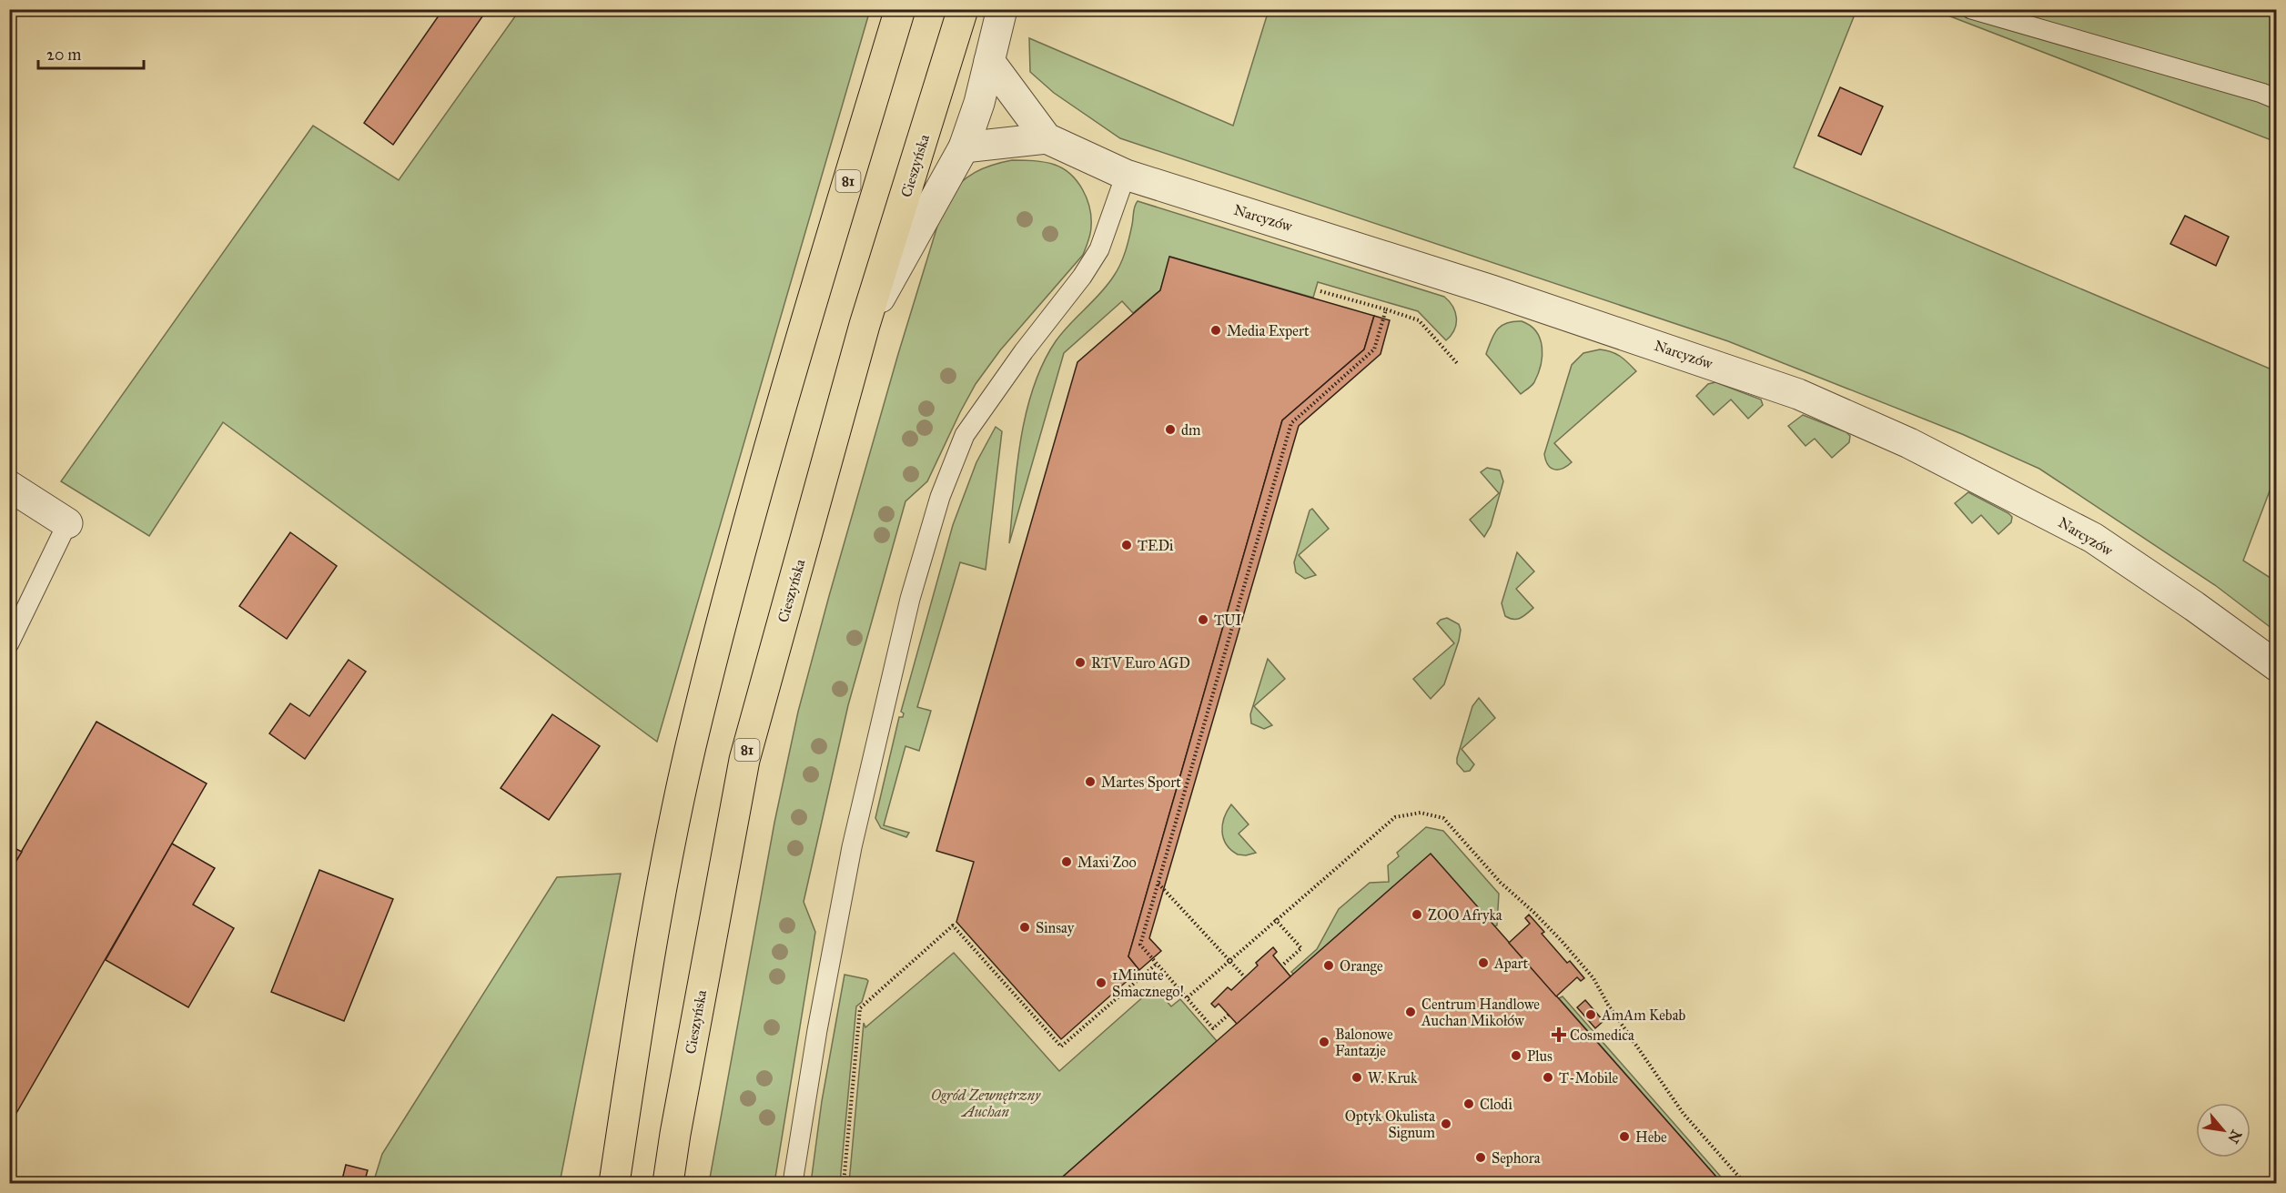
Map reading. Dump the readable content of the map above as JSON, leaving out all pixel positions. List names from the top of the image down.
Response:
{
  "streets": {
    "main road": ["Cieszyńska", "81"],
    "street": ["Narcyzów"]
  },
  "parks": ["Ogród Zewnętrzny Auchan"],
  "places": {
    "other": [
      "Media Expert",
      "dm",
      "TEDi",
      "TUI",
      "RTV Euro AGD",
      "Martes Sport",
      "Maxi Zoo",
      "ZOO Afryka",
      "Sinsay",
      "Apart",
      "Orange",
      "1Minute Smacznego!",
      "Centrum Handlowe Auchan Mikołów",
      "AmAm Kebab",
      "Balonowe Fantazje",
      "Plus",
      "W. Kruk",
      "T-Mobile",
      "Clodi",
      "Optyk Okulista Signum",
      "Hebe",
      "Sephora"
    ],
    "health": ["Cosmedica"]
  },
  "scale_bar": "20 m",
  "north": "bottom right"
}
